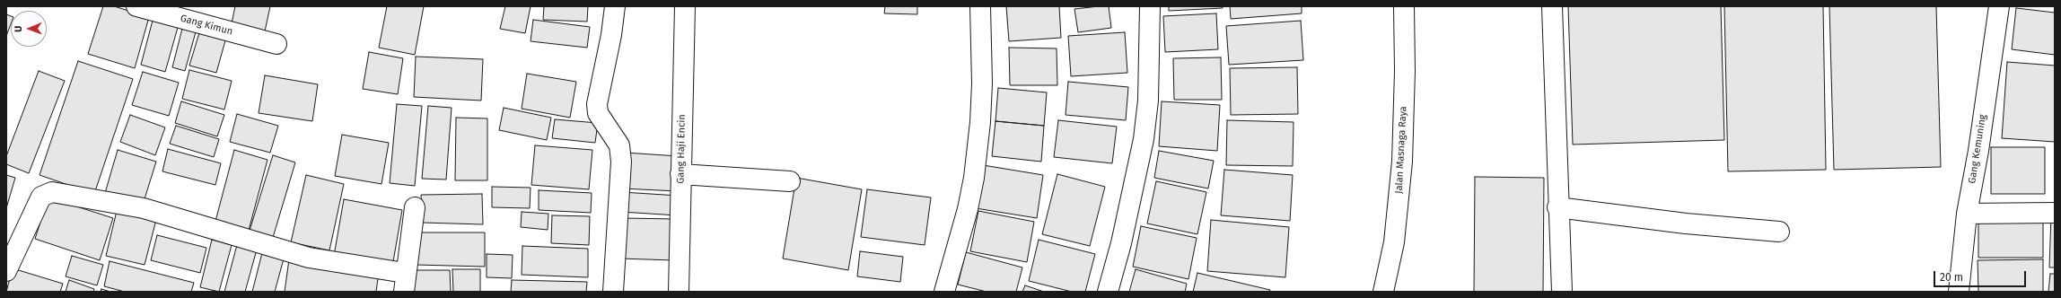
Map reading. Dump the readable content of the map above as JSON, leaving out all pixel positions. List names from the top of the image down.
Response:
{
  "streets": {
    "street": [
      "Gang Kimun",
      "Gang Haji Encin",
      "Gang Kemuning",
      "Jalan Masnaga Raya"
    ]
  },
  "scale_bar": "20 m",
  "north": "left"
}
